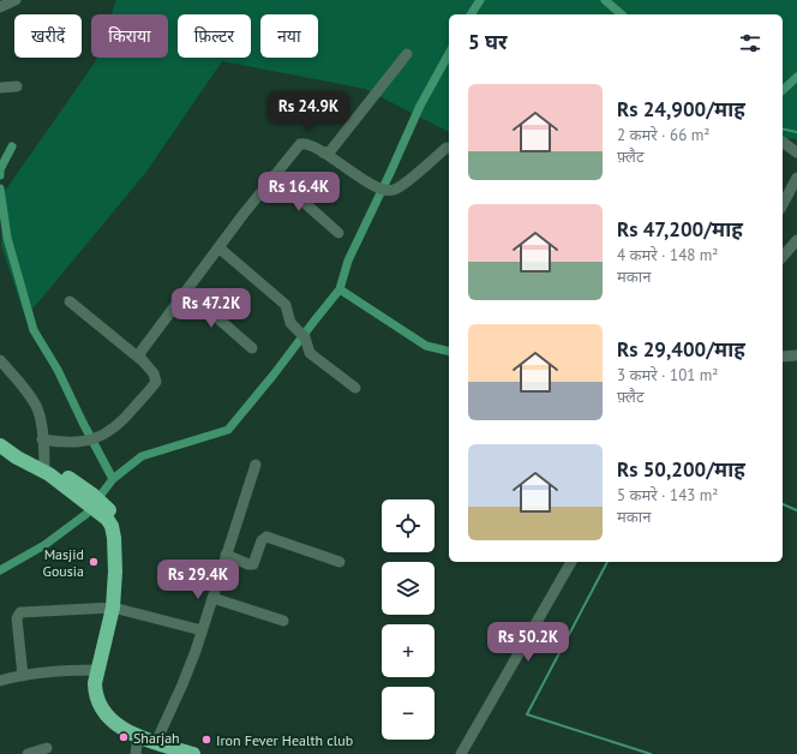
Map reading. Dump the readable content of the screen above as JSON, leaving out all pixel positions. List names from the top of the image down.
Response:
{
  "places": ["Masjid Gousia", "Sharjah", "Iron Fever Health club"],
  "page": {
    "chip": [
      "खरीदें",
      "किराया",
      "फ़िल्टर",
      "नया"
    ],
    "heading": "5 घर",
    "list": [
      {
        "name": "Rs 24,900/माह",
        "note": "2 कमरे · 66 m² · फ़्लैट"
      },
      {
        "name": "Rs 47,200/माह",
        "note": "4 कमरे · 148 m² · मकान"
      },
      {
        "name": "Rs 29,400/माह",
        "note": "3 कमरे · 101 m² · फ़्लैट"
      },
      {
        "name": "Rs 50,200/माह",
        "note": "5 कमरे · 143 m² · मकान"
      }
    ],
    "price": [
      "Rs 24.9K",
      "Rs 16.4K",
      "Rs 47.2K",
      "Rs 29.4K",
      "Rs 50.2K"
    ],
    "map_buttons": ["+", "−"]
  }
}
